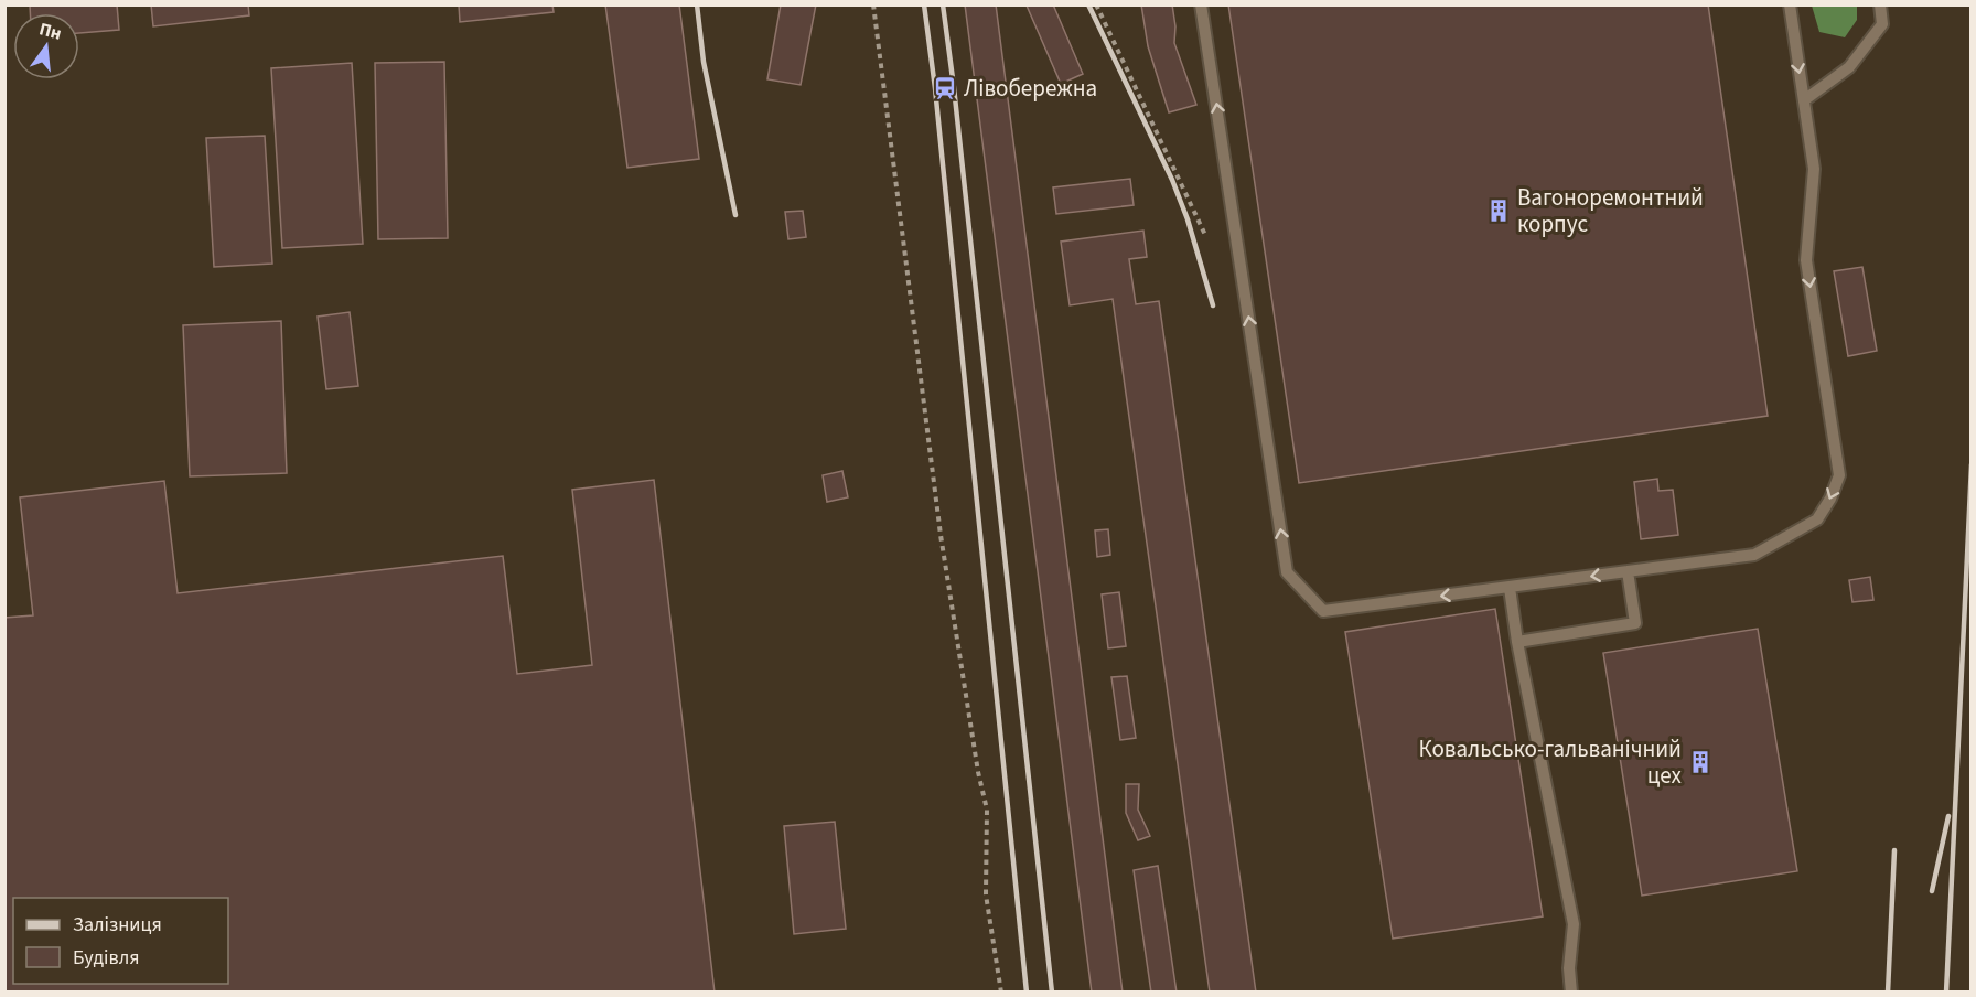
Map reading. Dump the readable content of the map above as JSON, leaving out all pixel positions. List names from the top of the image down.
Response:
{
  "places": {
    "station": ["Лівобережна"],
    "building": ["Вагоноремонтний корпус", "Ковальсько-гальванічний цех"]
  },
  "legend": ["Залізниця", "Будівля"],
  "north": "top"
}
